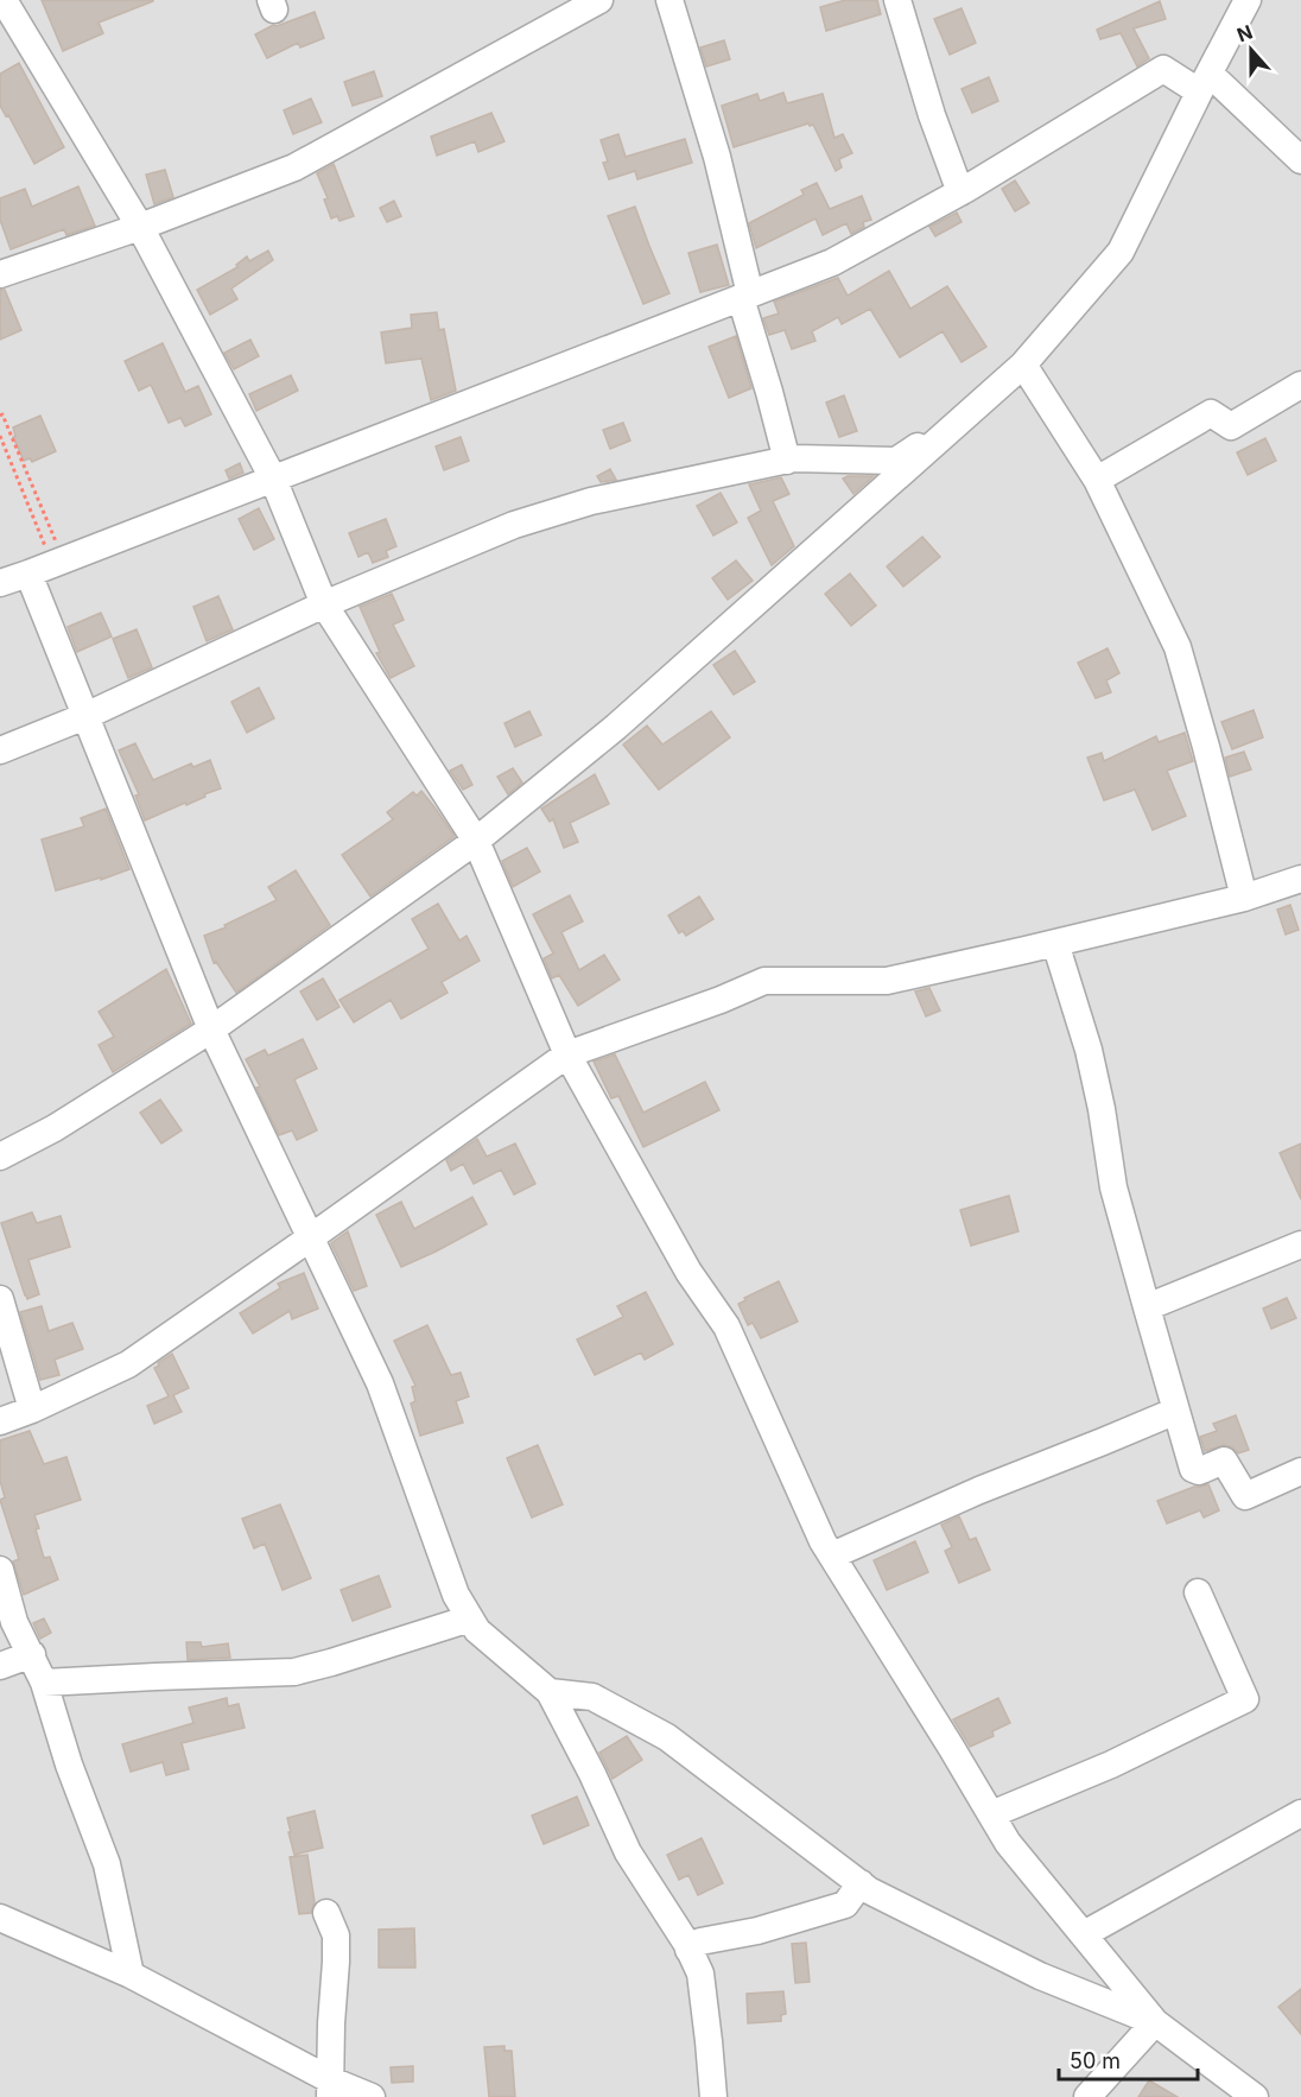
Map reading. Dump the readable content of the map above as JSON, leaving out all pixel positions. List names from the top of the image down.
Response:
{
  "scale_bar": "50 m",
  "north": "top"
}
